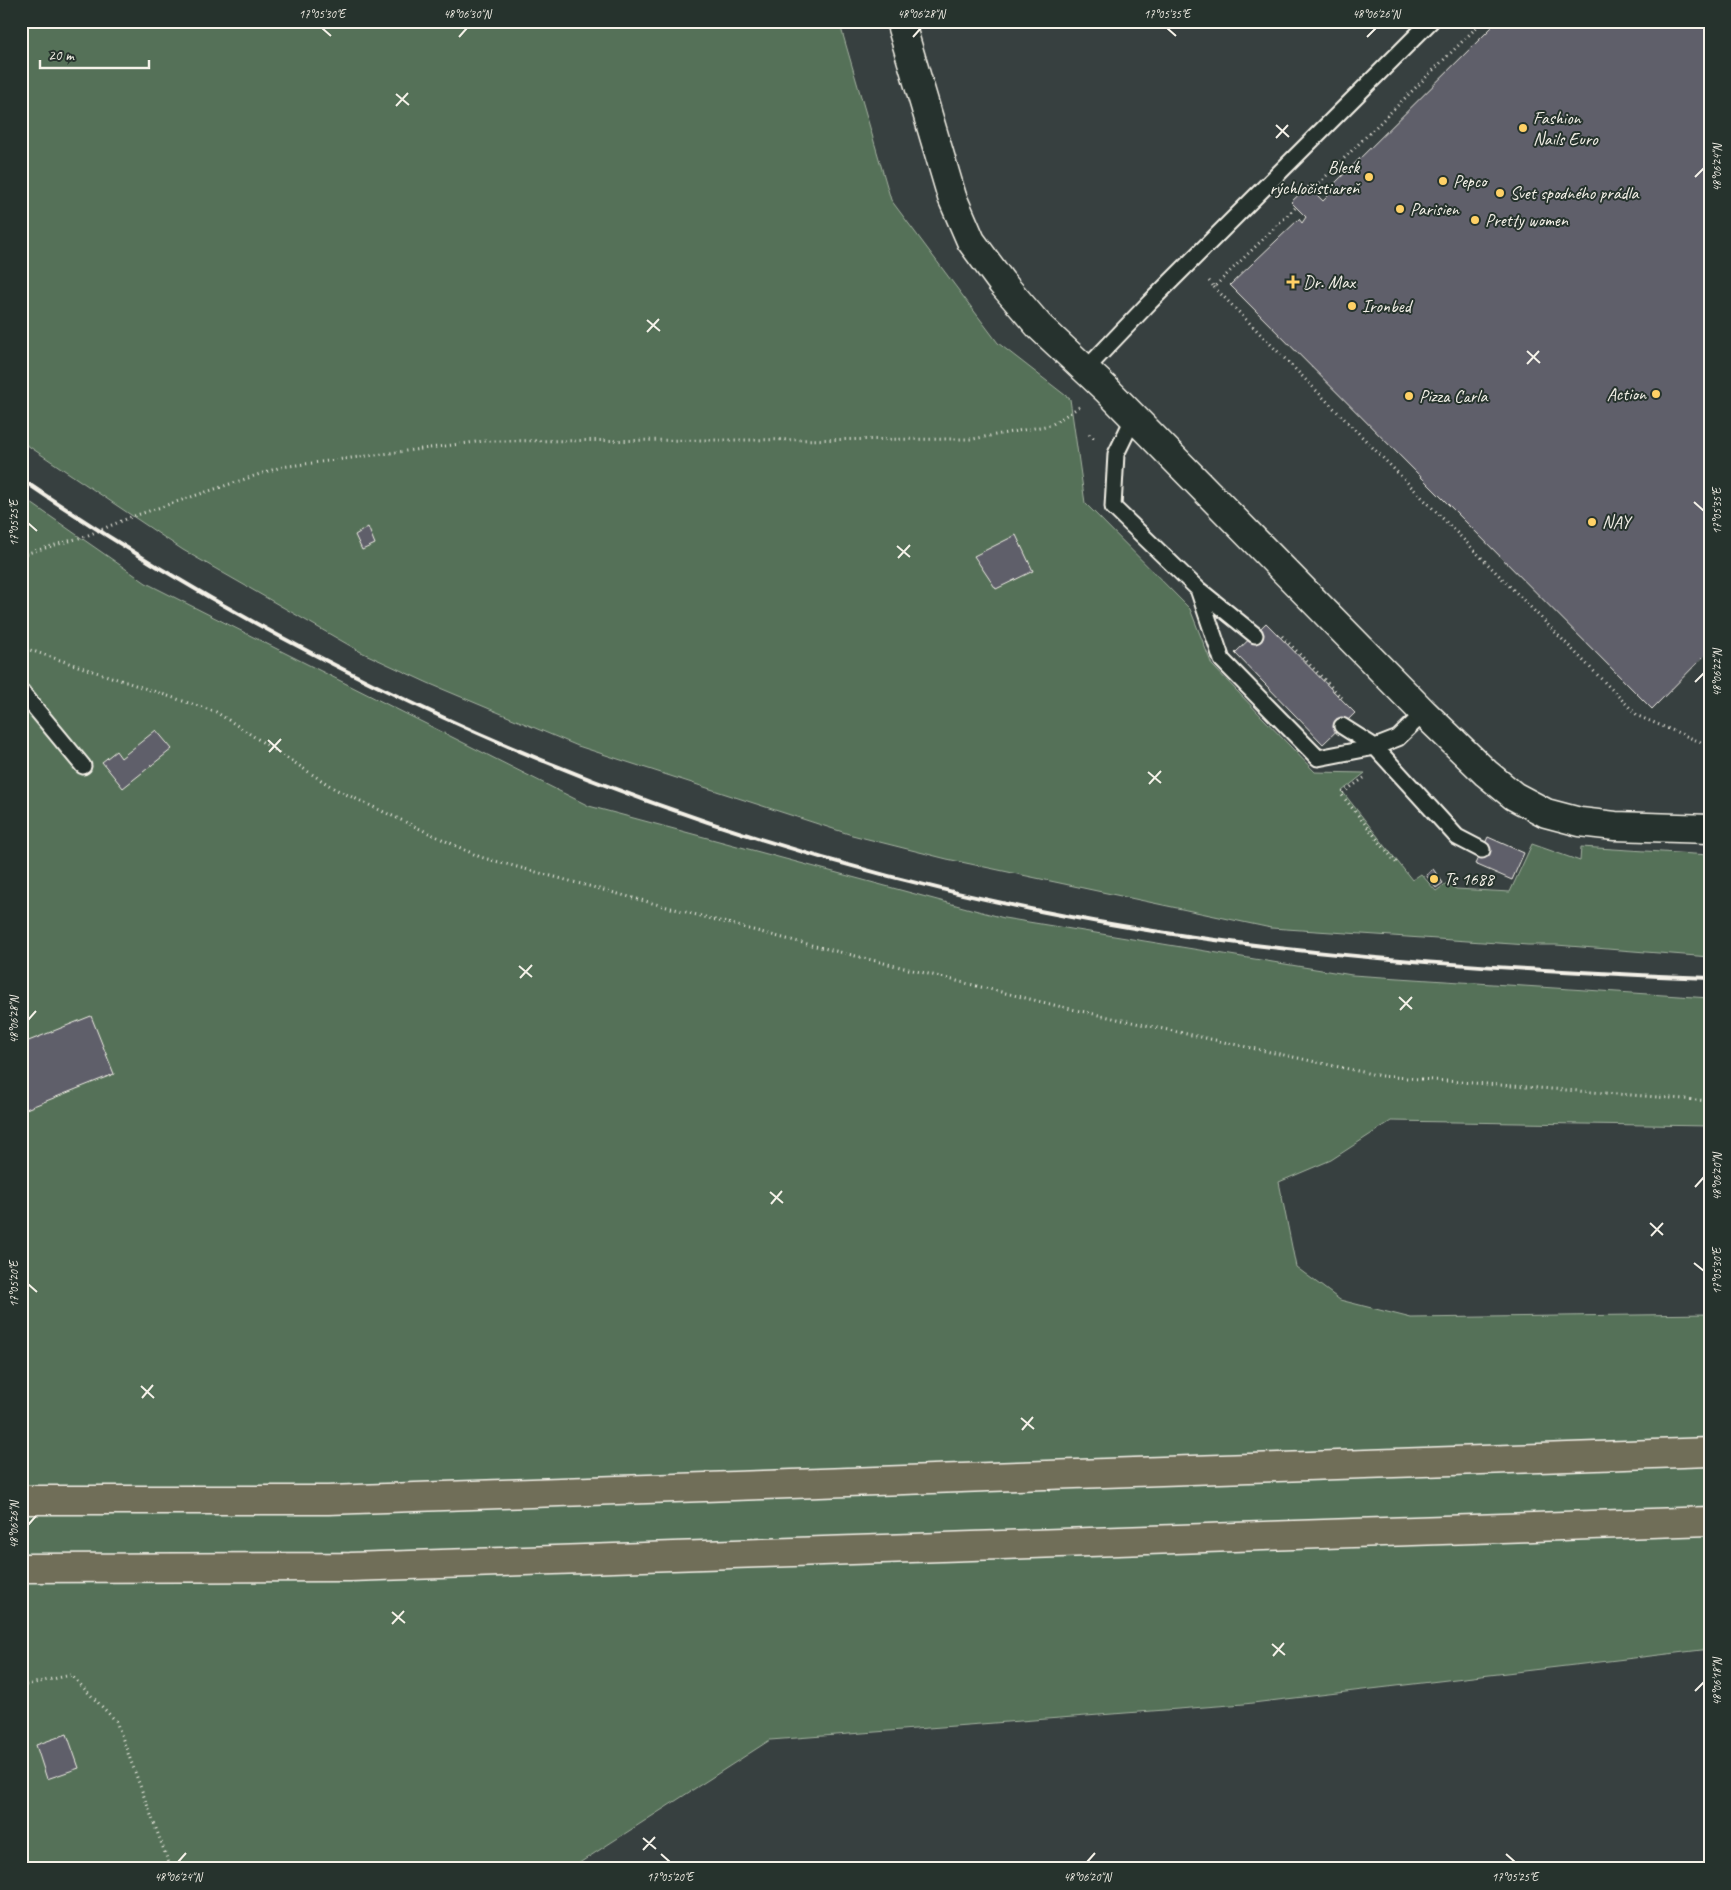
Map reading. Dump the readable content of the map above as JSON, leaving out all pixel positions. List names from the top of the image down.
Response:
{
  "places": {
    "other": [
      "Fashion Nails Euro",
      "Blesk rýchločistiareň",
      "Pepco",
      "Svet spodného prádla",
      "Parisien",
      "Pretty women",
      "Ironbed",
      "Action",
      "Pizza Carla",
      "NAY",
      "Ts 1688"
    ],
    "health": ["Dr. Max"]
  },
  "scale_bar": "20 m",
  "coordinates": [
    "17°05'30\"E",
    "48°06'30\"N",
    "48°06'28\"N",
    "17°05'35\"E",
    "48°06'26\"N",
    "48°06'24\"N",
    "17°05'25\"E",
    "48°06'22\"N",
    "48°06'20\"N",
    "17°05'20\"E",
    "48°06'18\"N"
  ]
}
